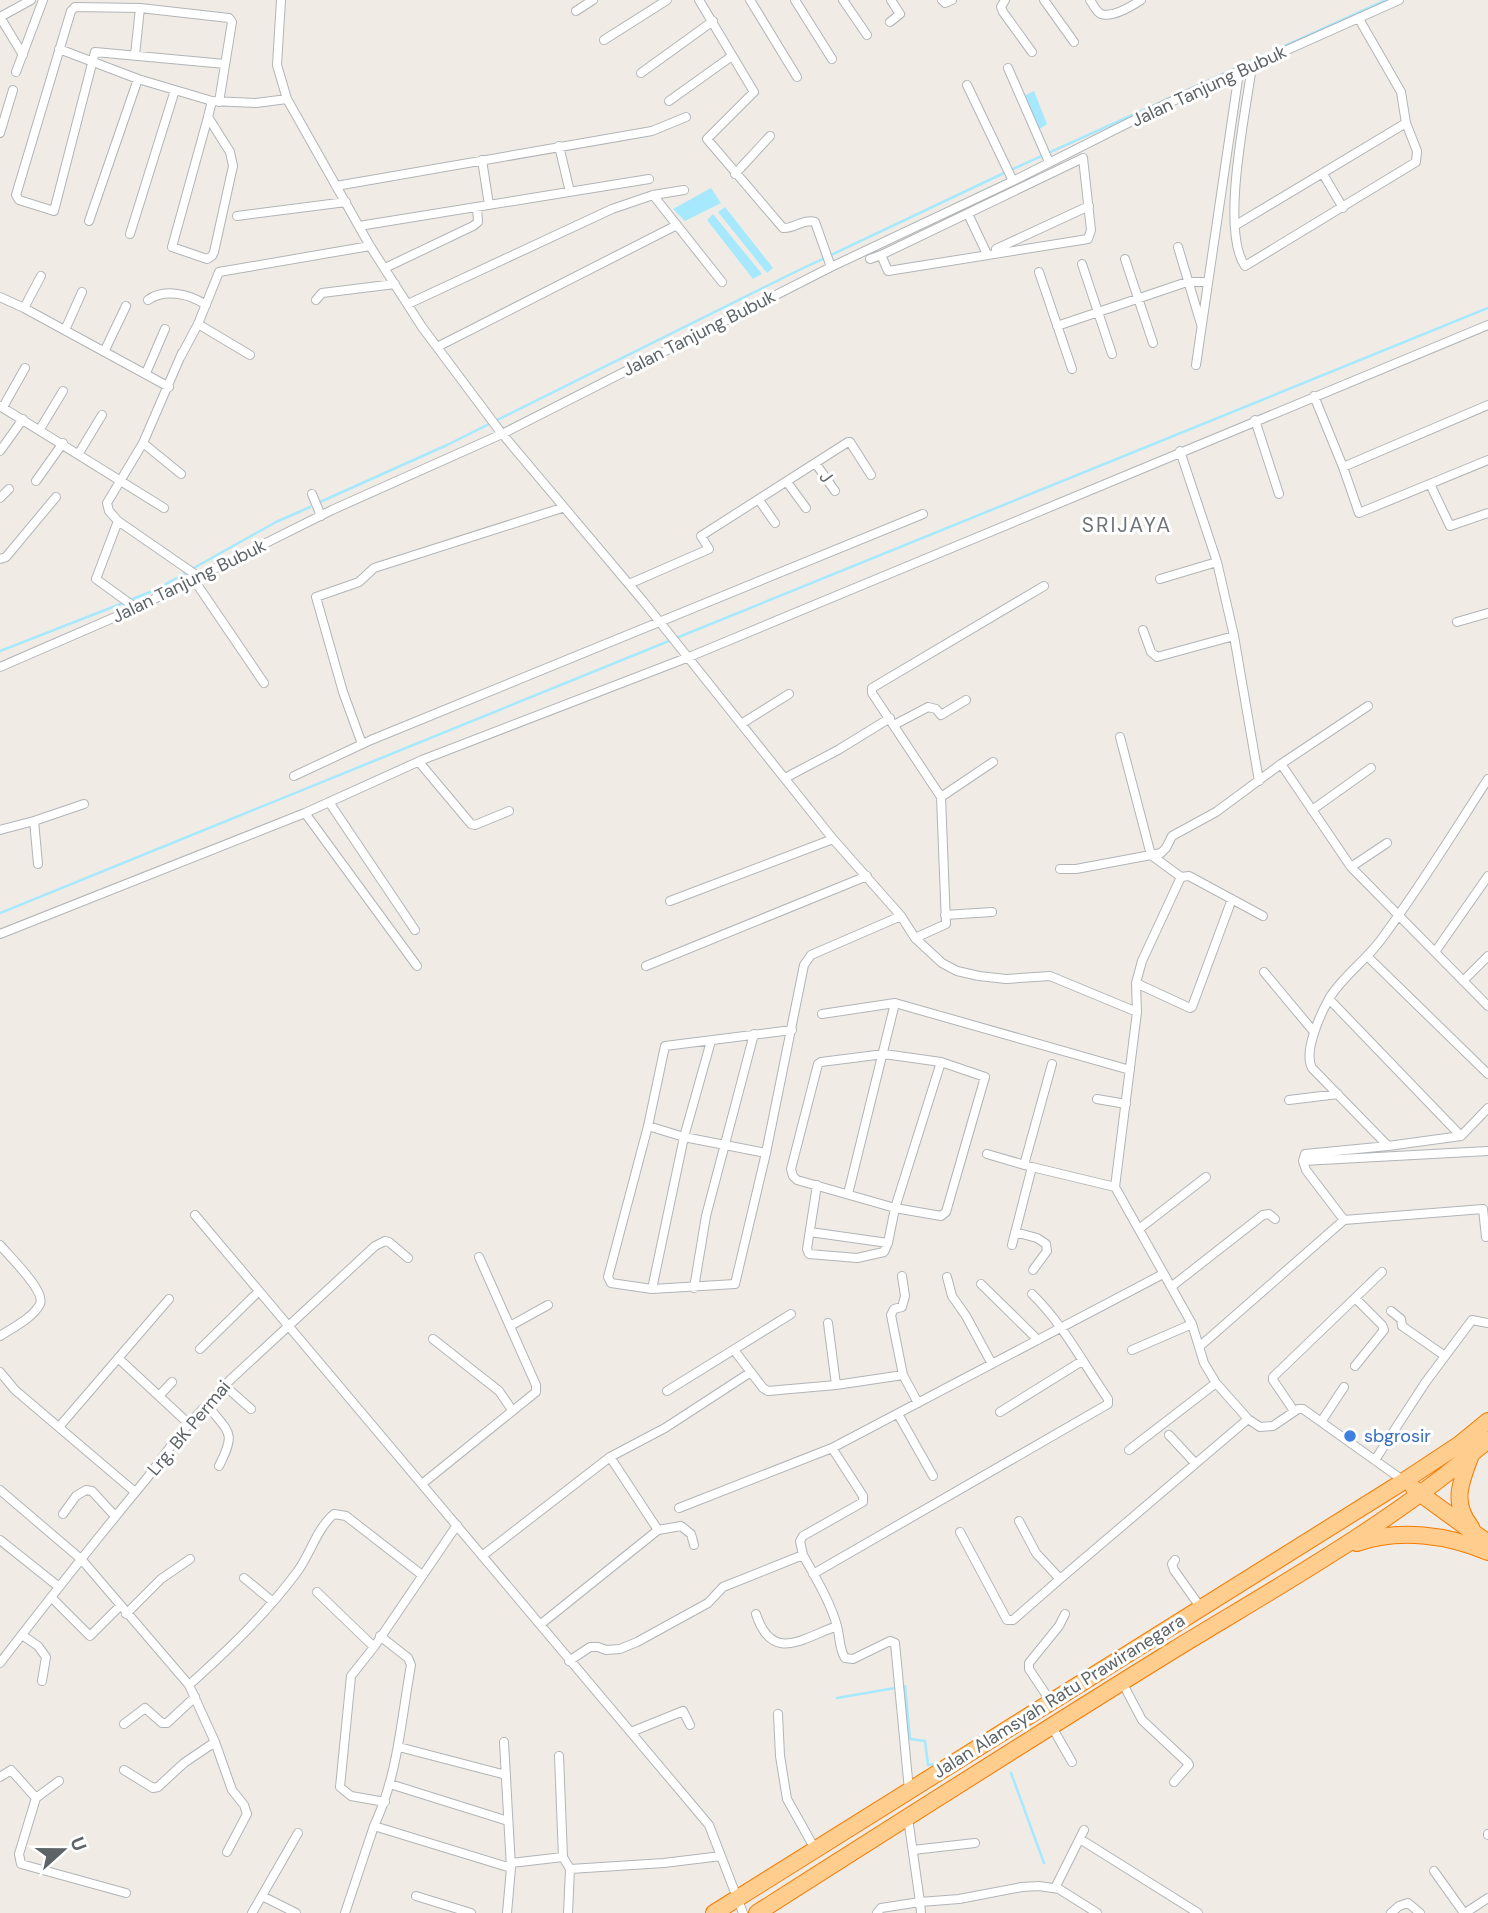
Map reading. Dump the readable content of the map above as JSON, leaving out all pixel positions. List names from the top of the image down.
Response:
{
  "streets": {
    "highway": ["Jalan Alamsyah Ratu Prawiranegara"],
    "street": ["Jalan Tanjung Bubuk", "J", "Lrg. BK Permai"]
  },
  "districts": ["SRIJAYA"],
  "places": ["sbgrosir"],
  "north": "right"
}
